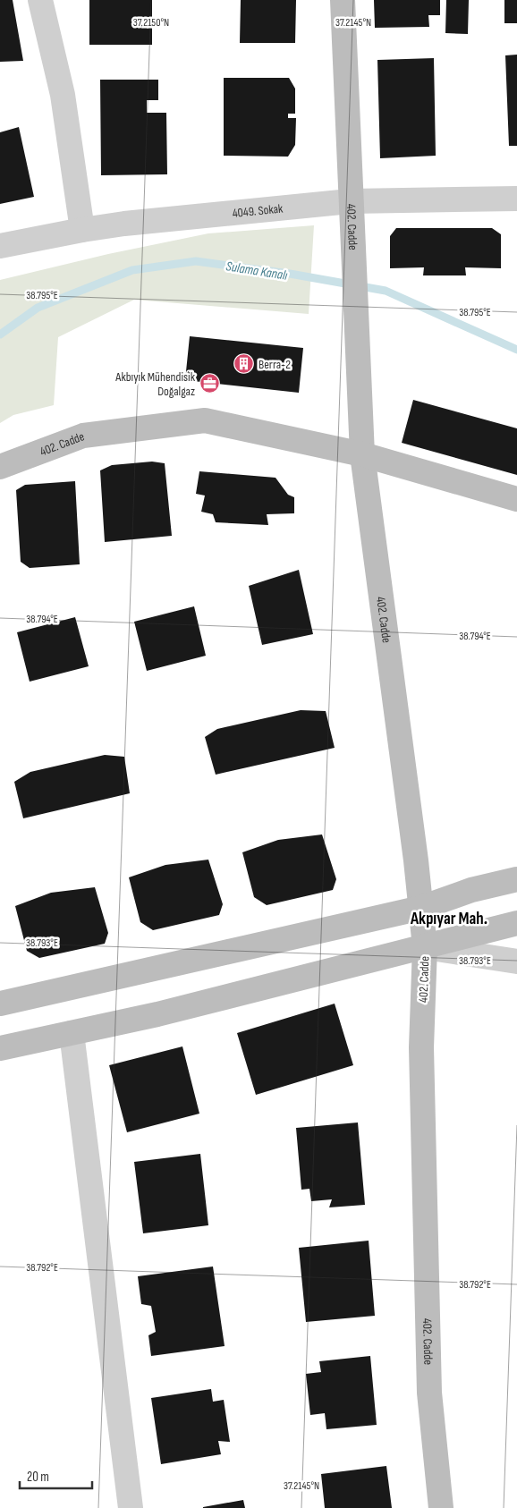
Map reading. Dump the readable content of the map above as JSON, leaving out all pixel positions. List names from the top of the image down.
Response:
{
  "streets": {
    "street": ["4049. Sokak", "402. Cadde"]
  },
  "crossings": [
    ["4049. Sokak", "402. Cadde"]
  ],
  "districts": ["Akpıyar Mah."],
  "water": ["Sulama Kanalı"],
  "places": {
    "building": ["Berra-2"],
    "office": ["Akbıyık Mühendisik Doğalgaz"]
  },
  "scale_bar": "20 m",
  "coordinates": [
    "37.2150°N",
    "37.2145°N",
    "38.795°E",
    "38.794°E",
    "38.793°E",
    "38.792°E"
  ]
}
